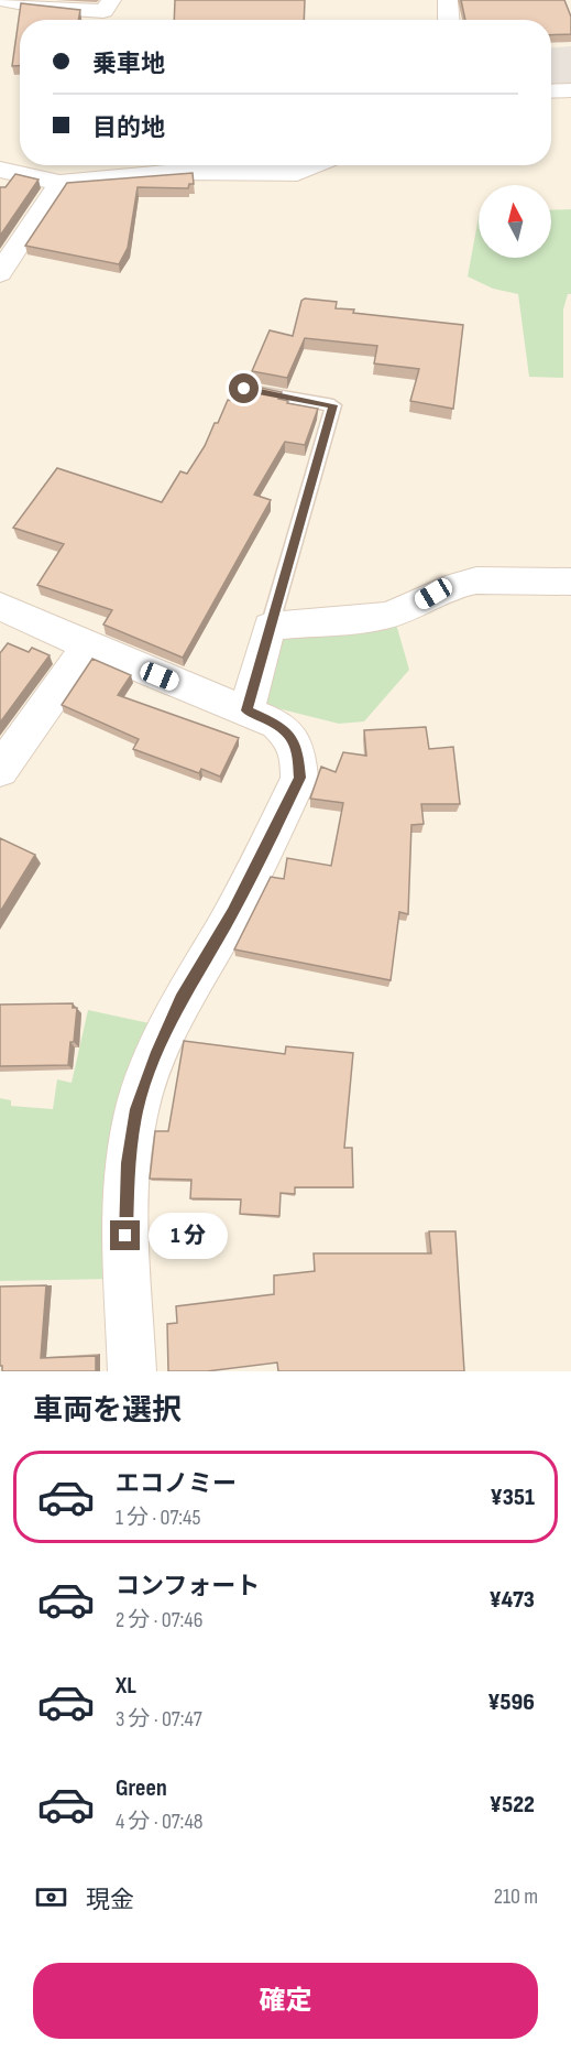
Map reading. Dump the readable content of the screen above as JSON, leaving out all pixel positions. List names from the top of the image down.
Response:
{
  "north": "top",
  "page": {
    "banner": ["乗車地", "目的地"],
    "bubble": "1 分",
    "heading": "車両を選択",
    "list": [
      {
        "name": "エコノミー",
        "note": "1 分 · 07:45",
        "value": "¥351"
      },
      {
        "name": "コンフォート",
        "note": "2 分 · 07:46",
        "value": "¥473"
      },
      {
        "name": "XL",
        "note": "3 分 · 07:47",
        "value": "¥596"
      },
      {
        "name": "Green",
        "note": "4 分 · 07:48",
        "value": "¥522"
      }
    ],
    "pay": ["現金", "210 m"],
    "buttons": "確定"
  }
}
